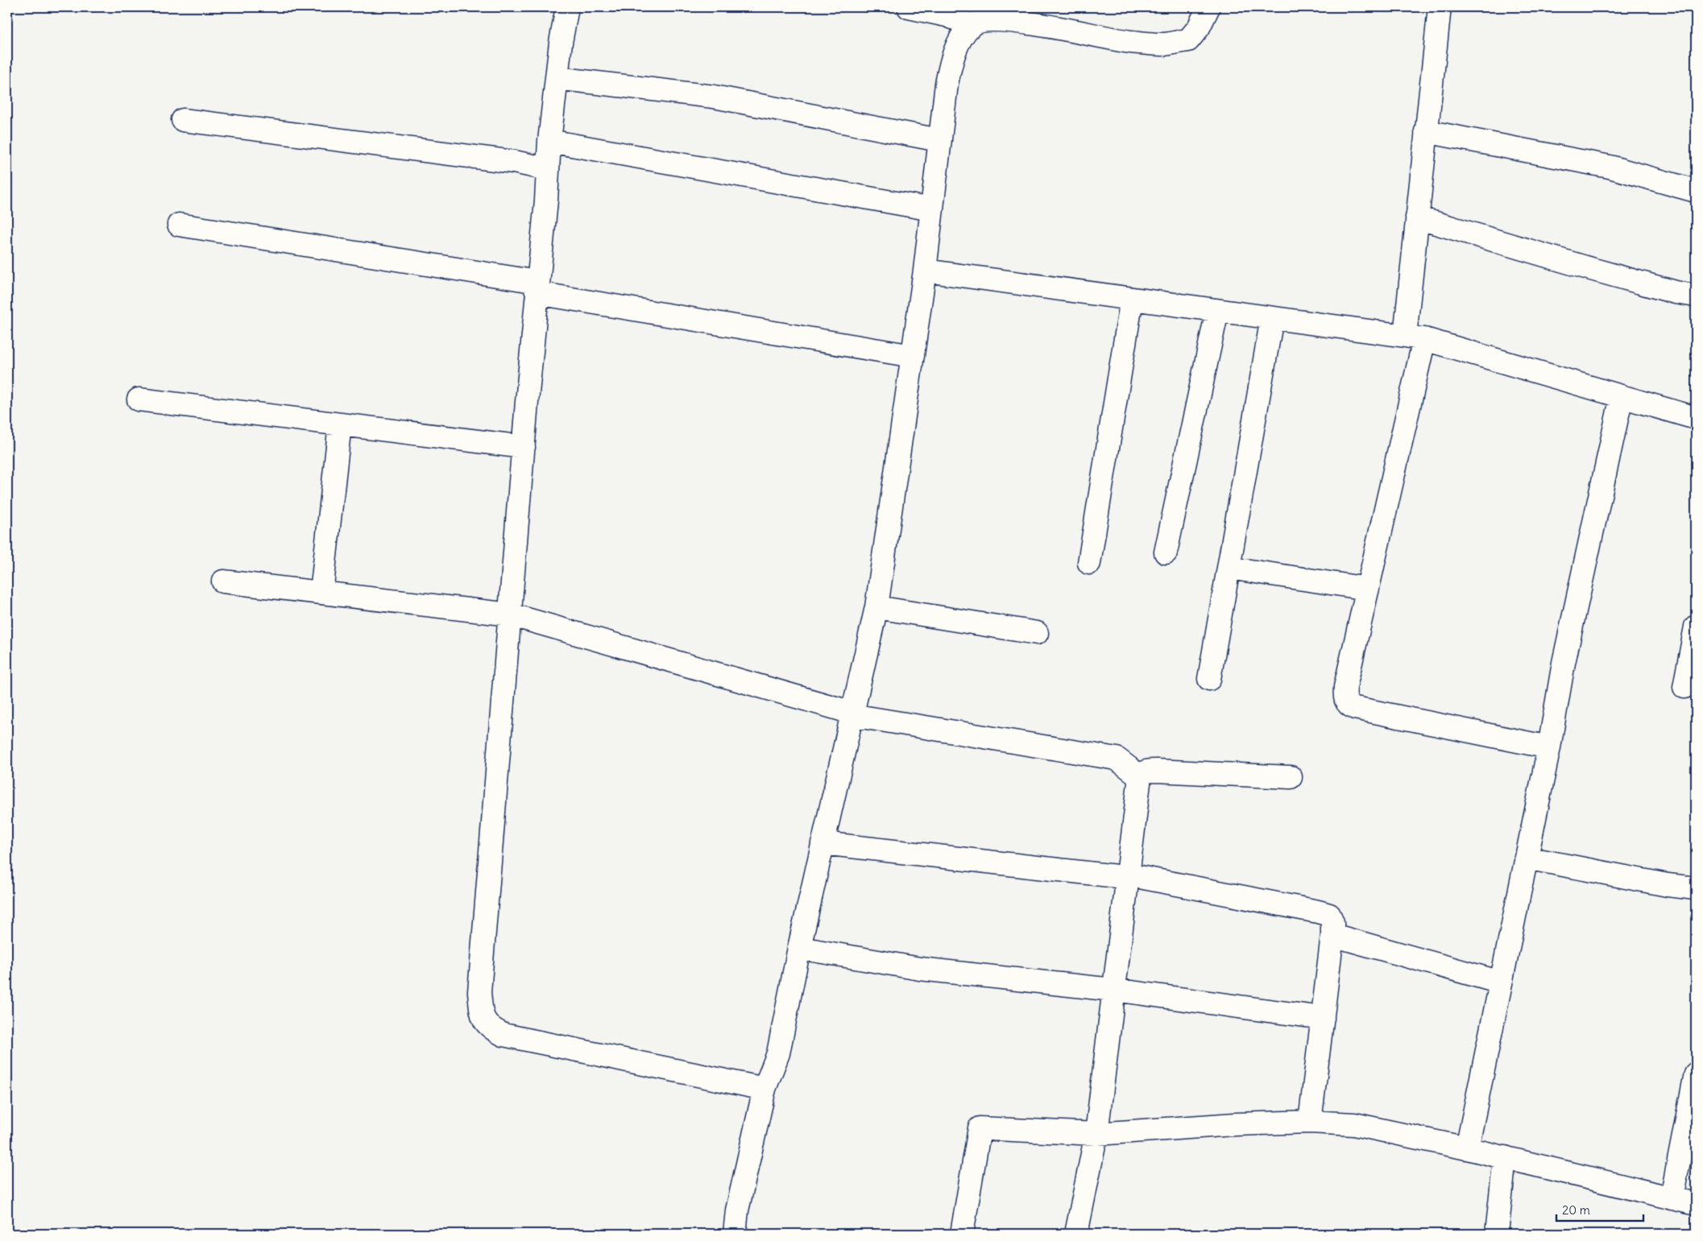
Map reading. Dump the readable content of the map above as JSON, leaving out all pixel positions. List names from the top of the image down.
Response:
{
  "scale_bar": "20 m"
}
